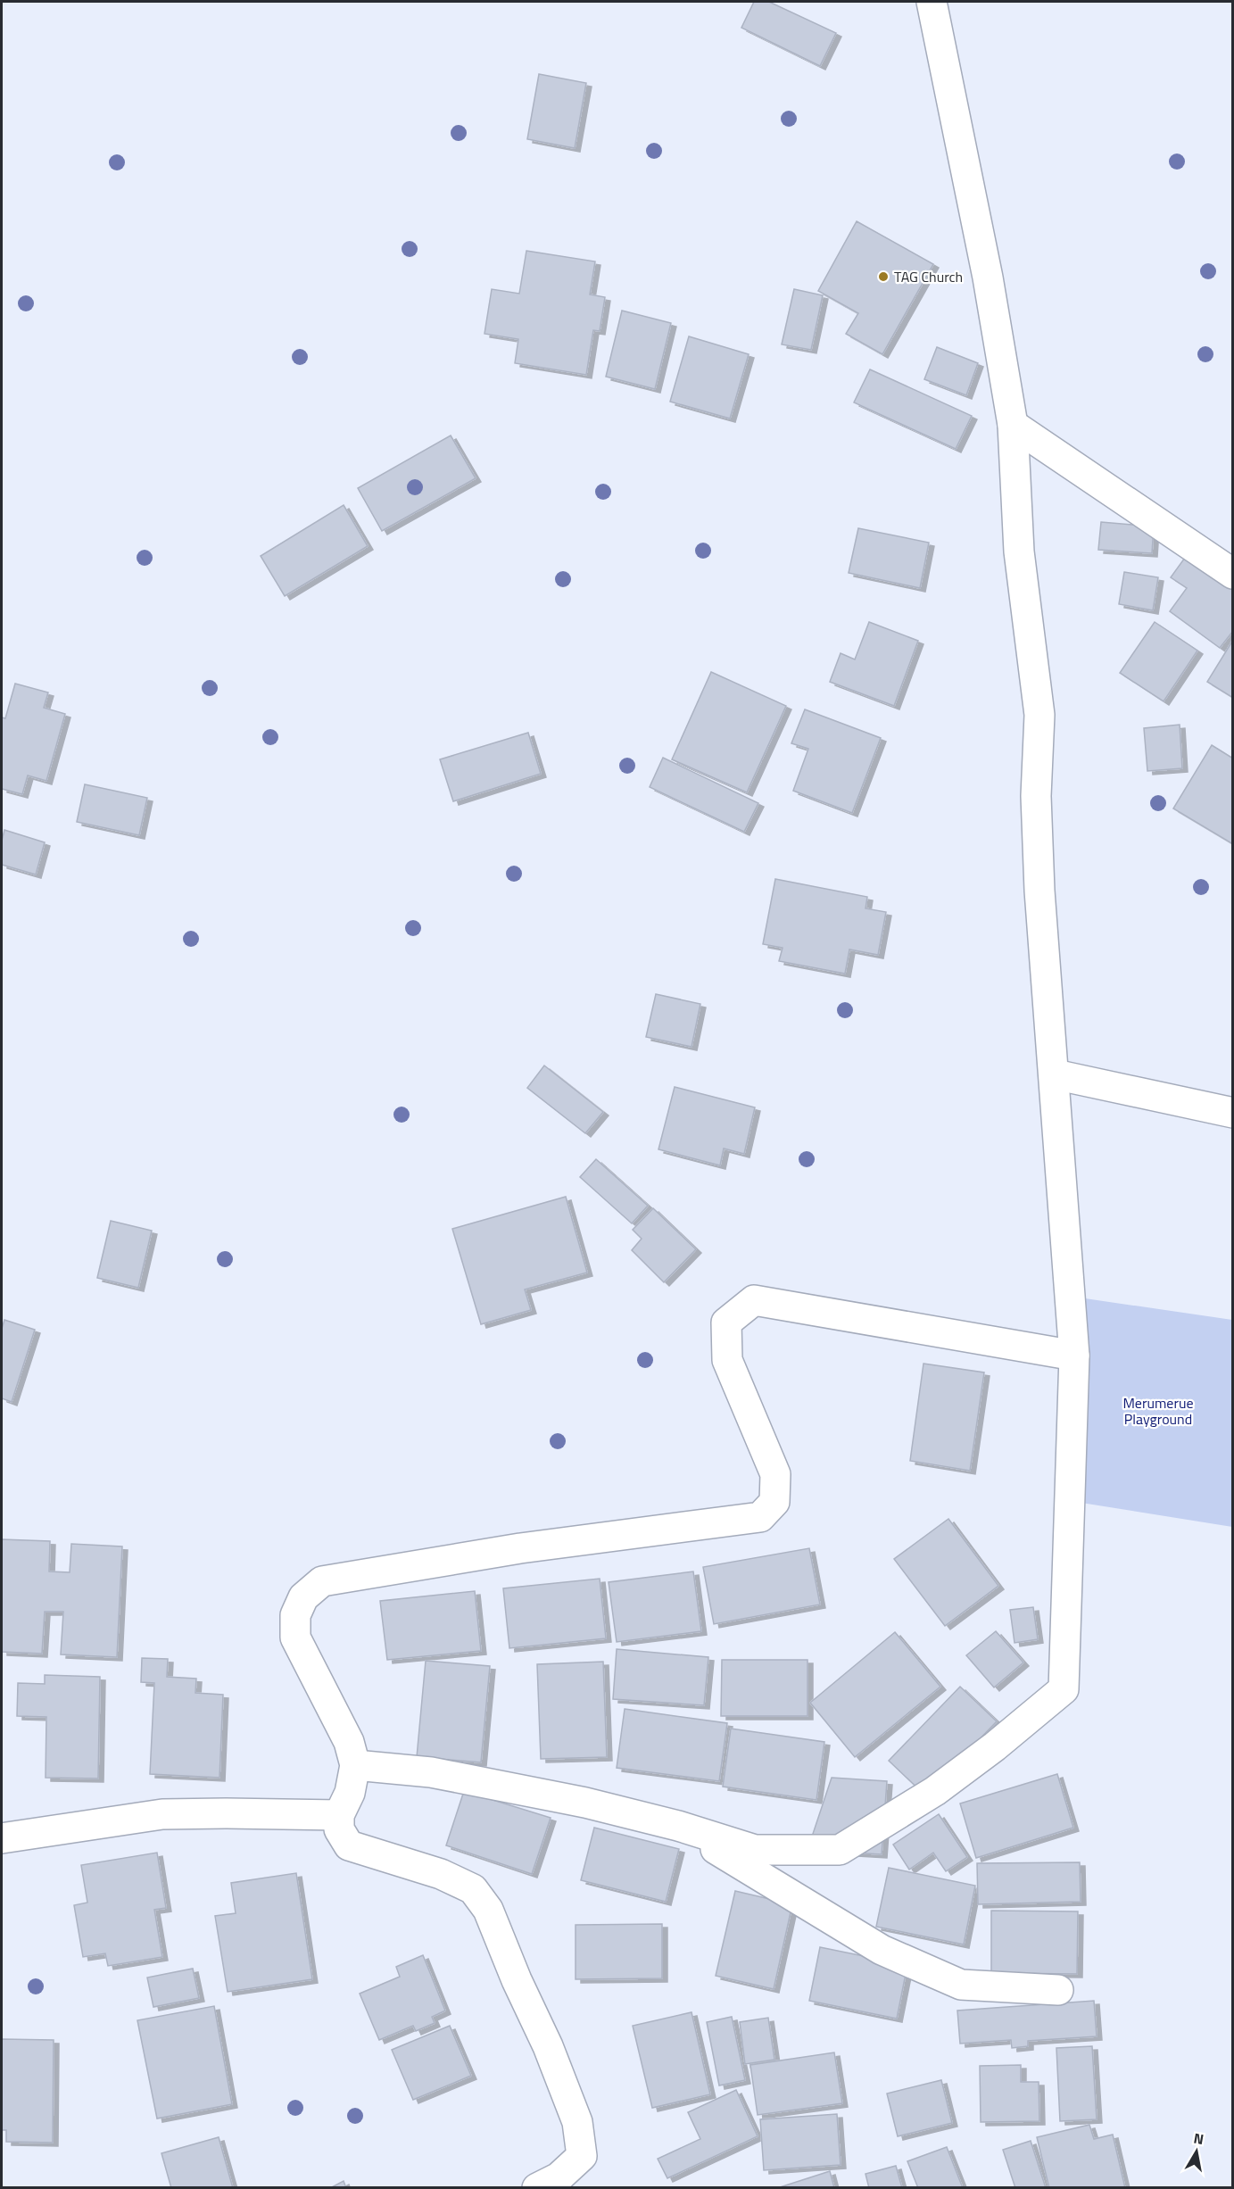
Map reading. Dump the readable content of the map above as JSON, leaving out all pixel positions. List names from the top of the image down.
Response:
{
  "parks": ["Merumerue Playground"],
  "places": ["TAG Church"],
  "north": "top"
}
